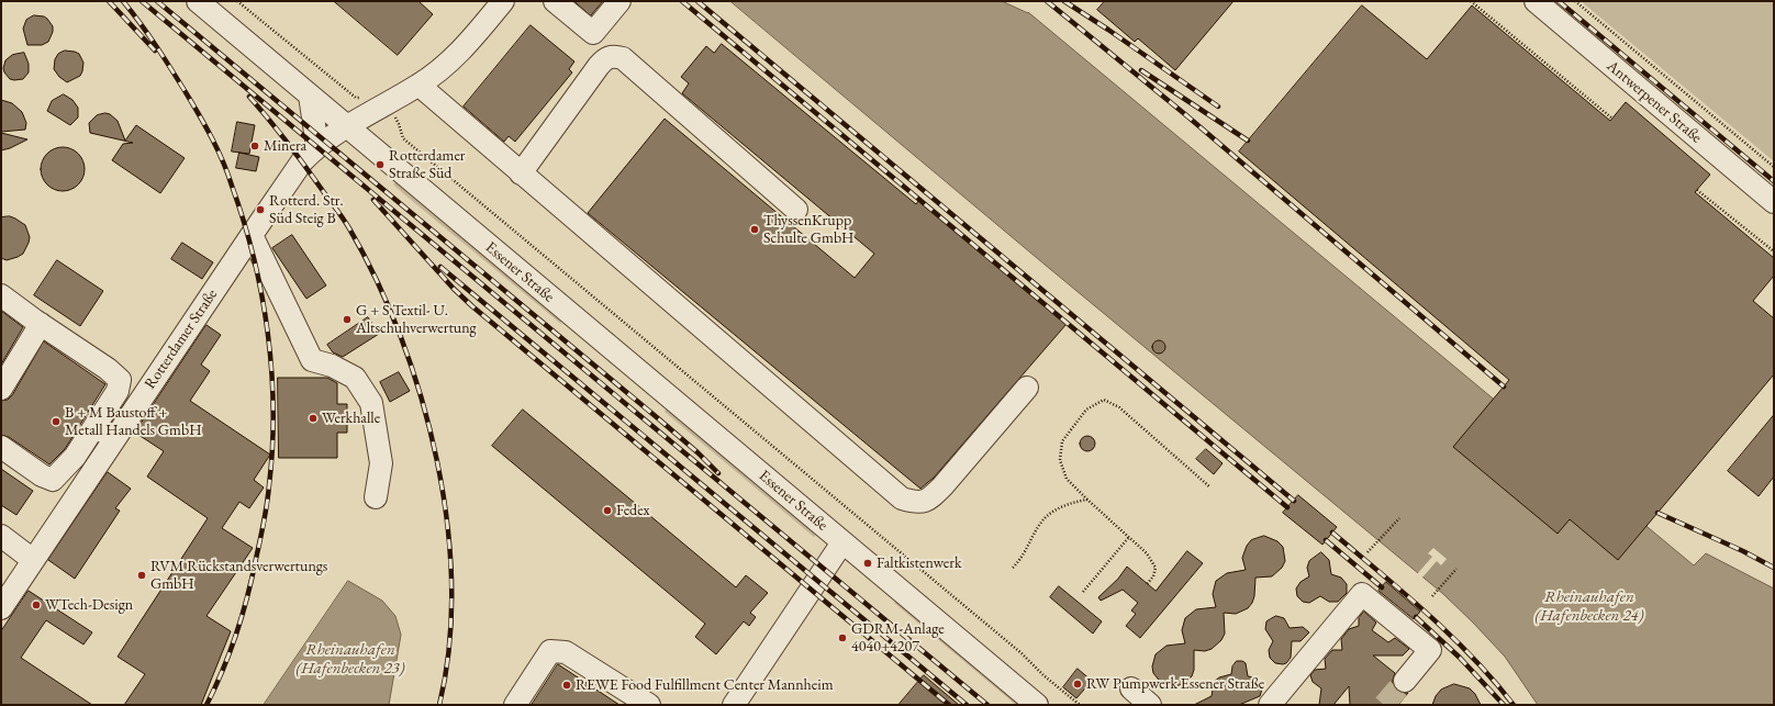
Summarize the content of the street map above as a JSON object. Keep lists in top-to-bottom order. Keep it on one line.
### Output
{"streets":{"street":["Antwerpener Straße","Essener Straße","Rotterdamer Straße"]},"crossings":[["Essener Straße","Rotterdamer Straße"]],"water":["Rheinauhafen (Hafenbecken 24)","Rheinauhafen (Hafenbecken 23)"],"places":["Minera","Rotterdamer Straße Süd","Rotterd. Str. Süd Steig B","ThyssenKrupp Schulte GmbH","G + S Textil- U. Altschuhverwertung","Werkhalle","B + M Baustoff + Metall Handels GmbH","Fedex","Faltkistenwerk","RVM Rückstandsverwertungs GmbH","WTech-Design","GDRM-Anlage 4040+4207","RW Pumpwerk Essener Straße","REWE Food Fulfillment Center Mannheim"]}
